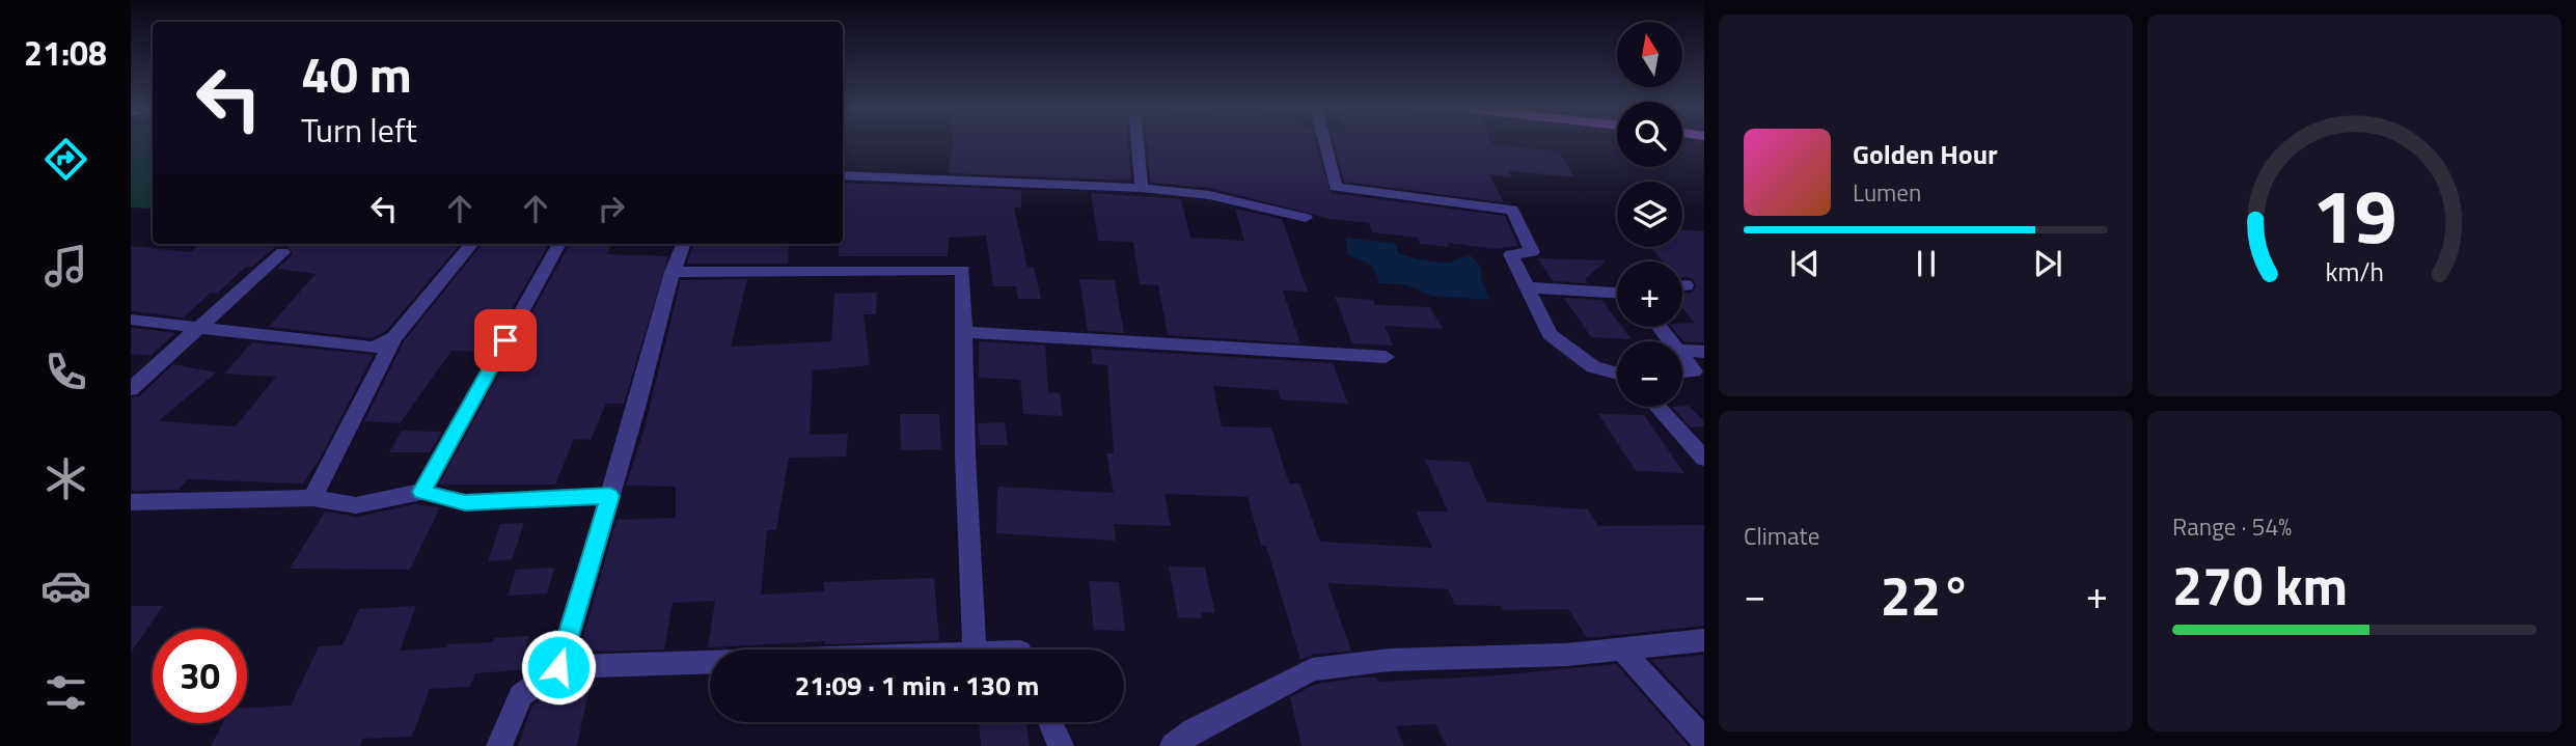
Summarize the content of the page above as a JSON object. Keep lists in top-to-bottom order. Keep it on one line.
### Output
{"north":"top","page":{"tabs":"21:08","map_buttons":["+","−"],"turn":["40 m","Turn left"],"song":["Golden Hour","Lumen"],"tile":["Climate",["Range · 54%","270 km"]],"heat":["−","22°","+"],"limit":"30","trip":"21:09 · 1 min · 130 m","gauge":["19","km/h"]}}
